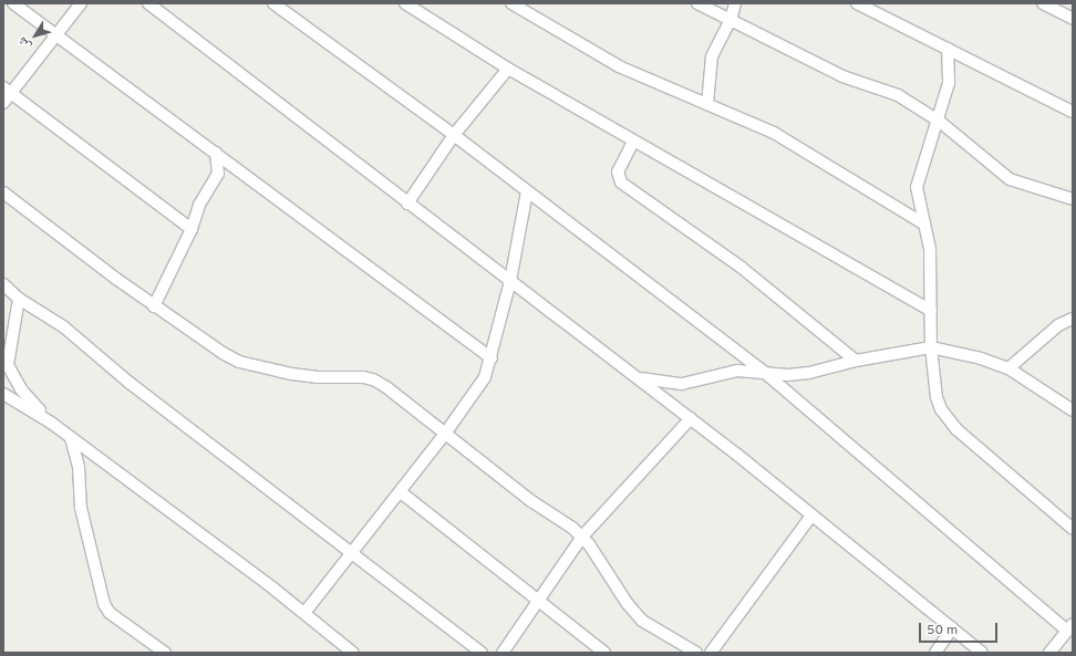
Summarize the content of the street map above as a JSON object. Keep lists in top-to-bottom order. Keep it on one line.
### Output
{"scale_bar":"50 m","north":"bottom left"}
